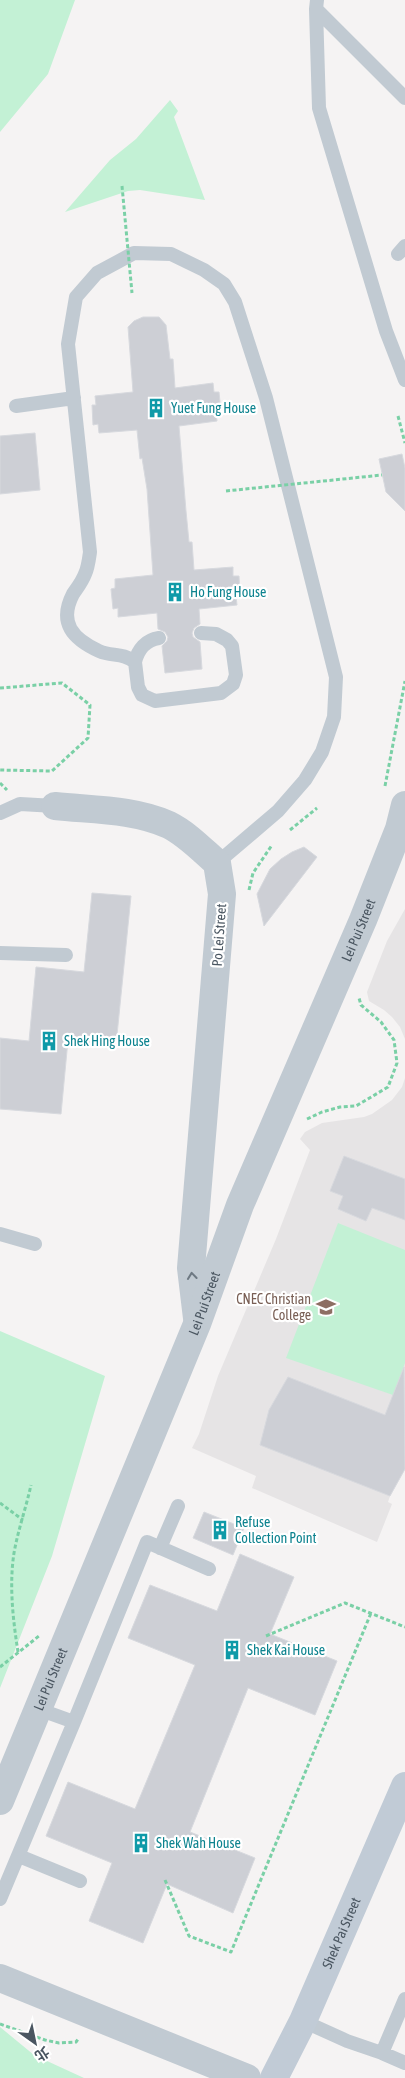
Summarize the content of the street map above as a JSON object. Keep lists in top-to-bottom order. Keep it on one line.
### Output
{"streets":{"street":["Lei Pui Street","Po Lei Street","Shek Pai Street"]},"crossings":[["Lei Pui Street","Po Lei Street"]],"places":{"building":["Yuet Fung House","Ho Fung House","Shek Hing House","Refuse Collection Point","Shek Kai House","Shek Wah House"],"school or university":["CNEC Christian College"]},"north":"bottom right"}
